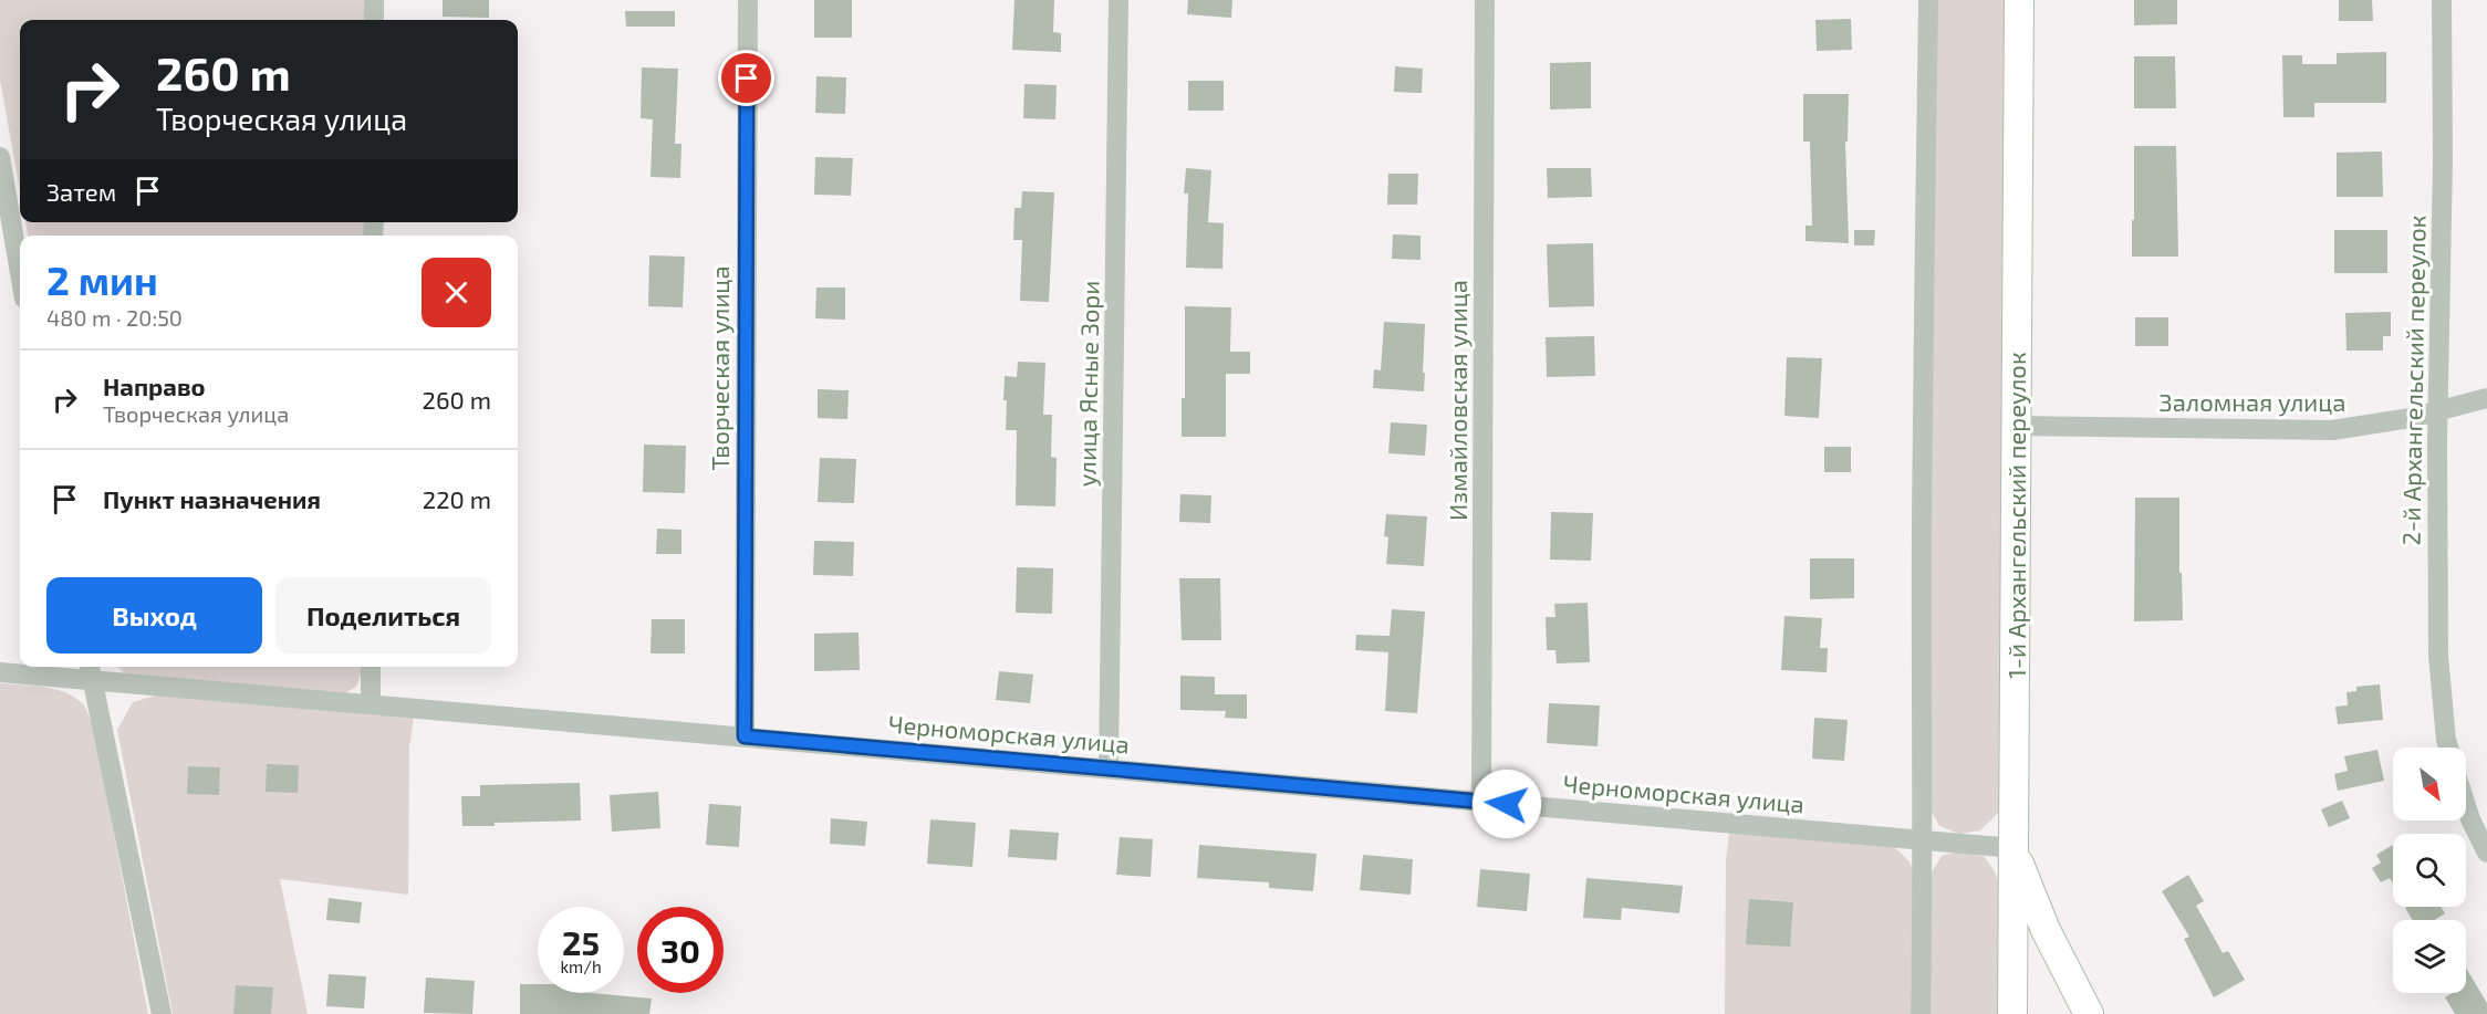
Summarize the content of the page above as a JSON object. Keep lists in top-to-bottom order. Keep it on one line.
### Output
{"streets":{"street":["Творческая улица","2-й Архангельский переулок","улица Ясные Зори","Измайловская улица","Заломная улица","1-й Архангельский переулок","Черноморская улица"]},"crossings":[["Творческая улица","Черноморская улица"],["2-й Архангельский переулок","Заломная улица"],["улица Ясные Зори","Черноморская улица"],["Измайловская улица","Черноморская улица"],["Заломная улица","1-й Архангельский переулок"],["1-й Архангельский переулок","Черноморская улица"]],"north":"bottom right","page":{"turn":["260 m","Творческая улица"],"then":"Затем","heading":["2 мин","480 m · 20:50"],"list":[{"name":"Направо","note":"Творческая улица","value":"260 m"},{"name":"Пункт назначения","value":"220 m"}],"buttons":["Выход","Поделиться"],"speed":"25 km/h","limit":"30"}}
